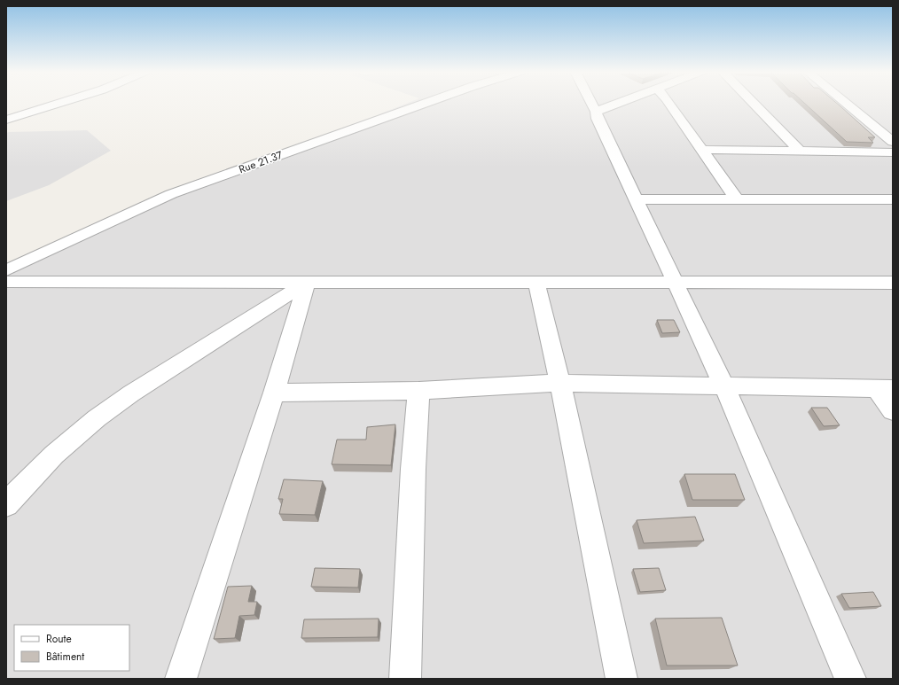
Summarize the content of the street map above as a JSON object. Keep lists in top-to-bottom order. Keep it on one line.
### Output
{"streets":{"street":["Rue 21.37"]},"legend":["Route","Bâtiment"]}
